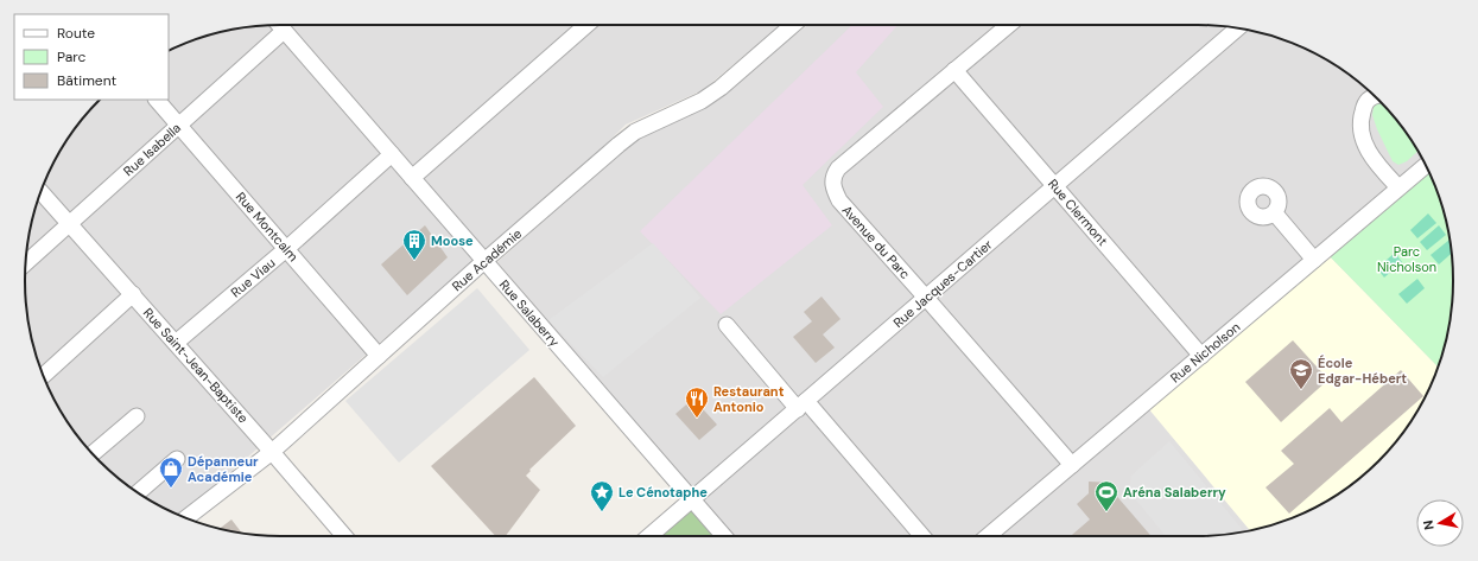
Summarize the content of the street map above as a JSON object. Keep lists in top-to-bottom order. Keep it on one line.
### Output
{"streets":{"street":["Rue Isabella","Rue Clermont","Rue Montcalm","Avenue du Parc","Rue Académie","Rue Viau","Rue Jacques-Cartier","Rue Salaberry","Rue Nicholson","Rue Saint-Jean-Baptiste"]},"crossings":[["Rue Isabella","Rue Montcalm"],["Rue Isabella","Rue Salaberry"],["Rue Isabella","Rue Saint-Jean-Baptiste"],["Rue Clermont","Avenue du Parc"],["Rue Clermont","Rue Jacques-Cartier"],["Rue Clermont","Rue Nicholson"],["Rue Montcalm","Rue Académie"],["Rue Montcalm","Rue Viau"],["Avenue du Parc","Rue Jacques-Cartier"],["Avenue du Parc","Rue Nicholson"],["Rue Académie","Rue Salaberry"],["Rue Académie","Rue Saint-Jean-Baptiste"],["Rue Viau","Rue Salaberry"],["Rue Viau","Rue Saint-Jean-Baptiste"],["Rue Jacques-Cartier","Rue Salaberry"]],"parks":["Parc Nicholson"],"places":{"building":["Moose"],"school or university":["École Edgar-Hébert"],"restaurant":["Restaurant Antonio"],"shop":["Dépanneur Académie"],"place":["Le Cénotaphe"],"sports":["Aréna Salaberry"]},"legend":["Route","Parc","Bâtiment"],"north":"left"}
